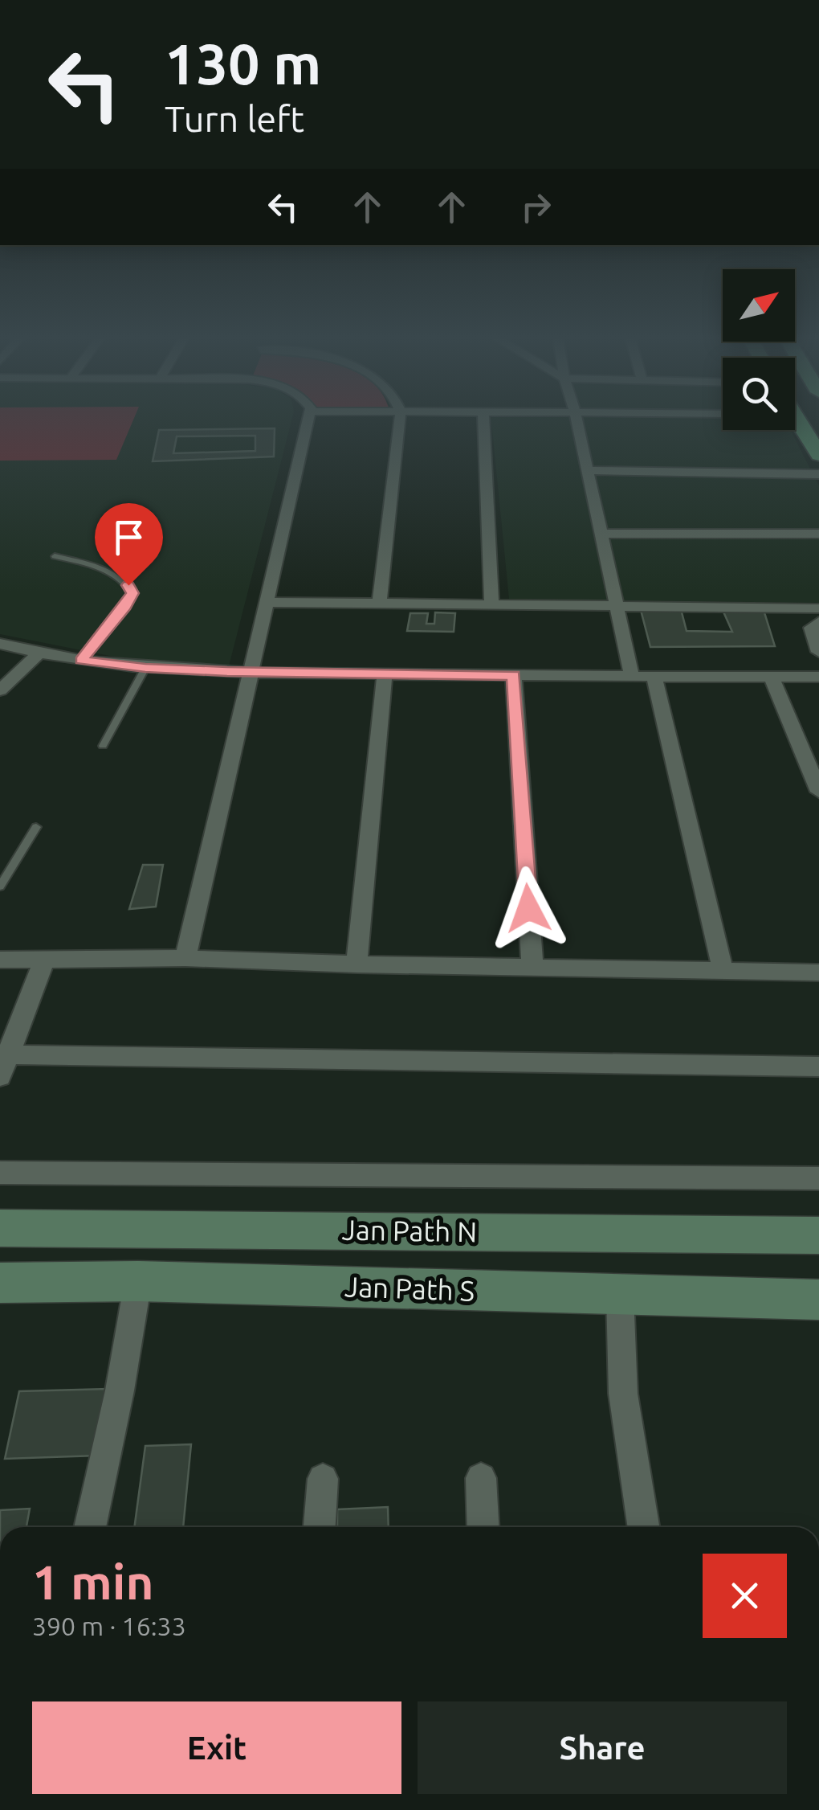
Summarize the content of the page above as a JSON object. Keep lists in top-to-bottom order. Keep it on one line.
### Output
{"streets":{"main road":["Jan Path N","Jan Path S"]},"north":"top right","page":{"turn":["130 m","Turn left"],"heading":["1 min","390 m · 16:33"],"buttons":["Exit","Share"]}}
